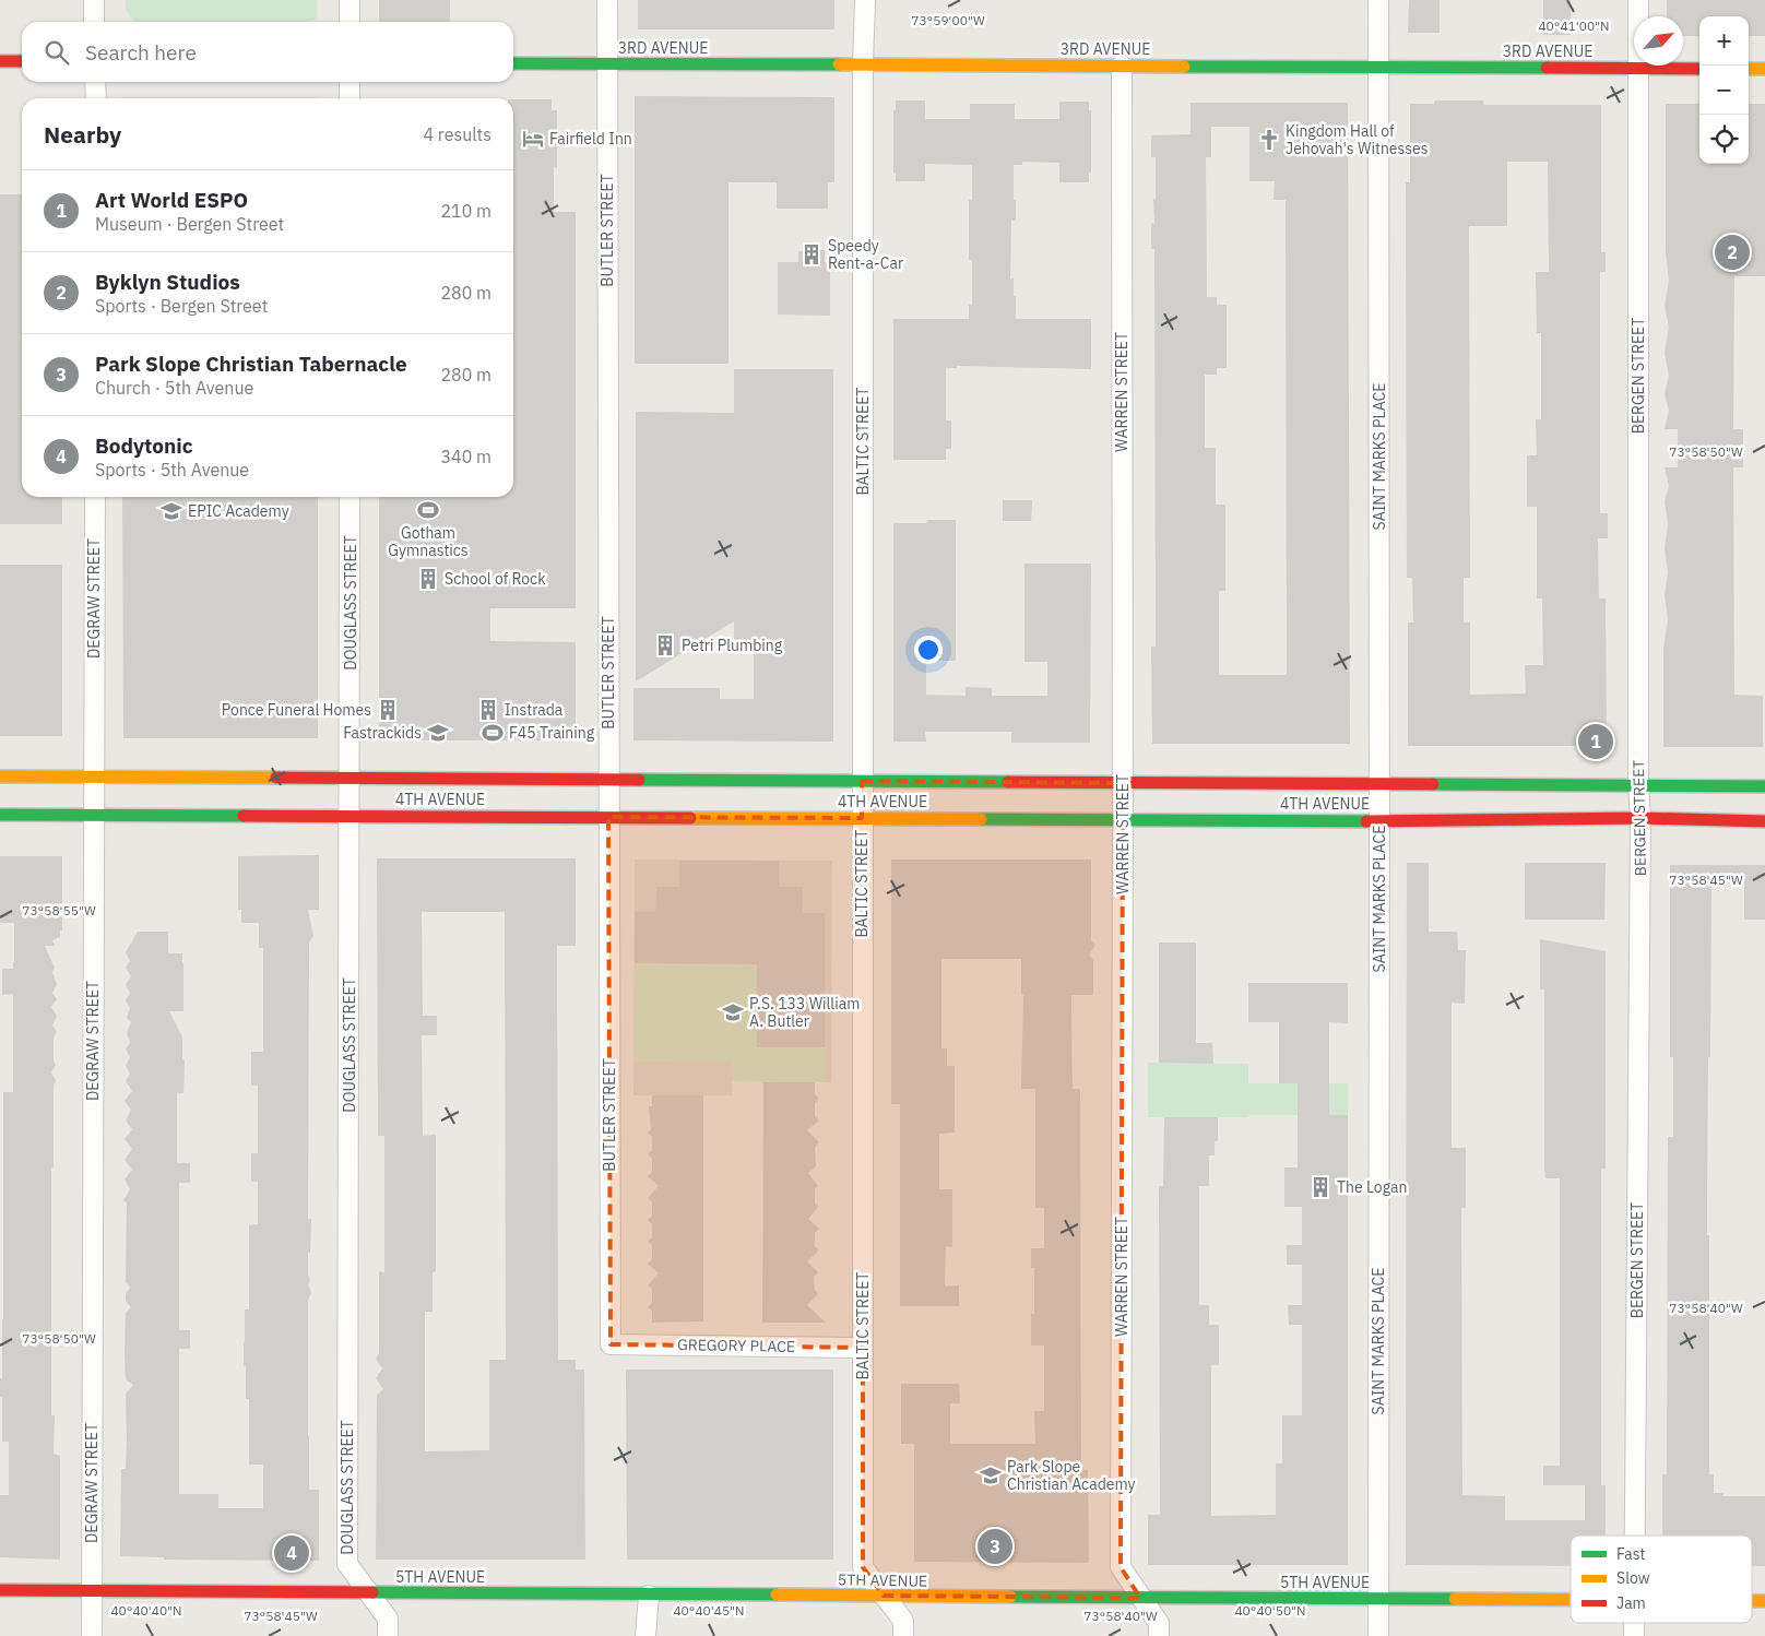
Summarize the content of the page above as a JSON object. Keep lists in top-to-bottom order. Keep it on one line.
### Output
{"streets":{"main road":["3RD AVENUE","4TH AVENUE","5TH AVENUE"],"street":["BUTLER STREET","BERGEN STREET","WARREN STREET","BALTIC STREET","SAINT MARKS PLACE","DEGRAW STREET","DOUGLASS STREET","GREGORY PLACE"]},"crossings":[["3RD AVENUE","BUTLER STREET"],["3RD AVENUE","BERGEN STREET"],["3RD AVENUE","WARREN STREET"],["3RD AVENUE","BALTIC STREET"],["3RD AVENUE","SAINT MARKS PLACE"],["BUTLER STREET","4TH AVENUE"],["BUTLER STREET","GREGORY PLACE"],["BERGEN STREET","4TH AVENUE"],["WARREN STREET","4TH AVENUE"],["WARREN STREET","5TH AVENUE"],["BALTIC STREET","4TH AVENUE"],["BALTIC STREET","GREGORY PLACE"],["BALTIC STREET","5TH AVENUE"],["SAINT MARKS PLACE","4TH AVENUE"],["SAINT MARKS PLACE","5TH AVENUE"],["DEGRAW STREET","4TH AVENUE"],["DEGRAW STREET","5TH AVENUE"],["DOUGLASS STREET","4TH AVENUE"],["DOUGLASS STREET","5TH AVENUE"]],"places":{"hotel":["Fairfield Inn"],"church":["Kingdom Hall of Jehovah's Witnesses"],"building":["Speedy Rent-a-Car","School of Rock","Petri Plumbing","Ponce Funeral Homes","Instrada","The Logan"],"sports":["Gotham Gymnastics","F45 Training"],"school or university":["EPIC Academy","Fastrackids","P.S. 133 William A. Butler","Park Slope Christian Academy"]},"legend":["Fast","Slow","Jam"],"north":"top right","page":{"map_buttons":["+","−"],"search":"Search here","heading":["Nearby","4 results"],"list":[{"mark":"1","name":"Art World ESPO","note":"Museum · Bergen Street","value":"210 m"},{"mark":"2","name":"Byklyn Studios","note":"Sports · Bergen Street","value":"280 m"},{"mark":"3","name":"Park Slope Christian Tabernacle","note":"Church · 5th Avenue","value":"280 m"},{"mark":"4","name":"Bodytonic","note":"Sports · 5th Avenue","value":"340 m"}],"pins":["2","1","3","4"]},"coordinates":["73°59'00\"W","40°41'00\"N","73°58'50\"W","73°58'45\"W","73°58'55\"W","73°58'40\"W","40°40'40\"N","40°40'45\"N","40°40'50\"N"]}
